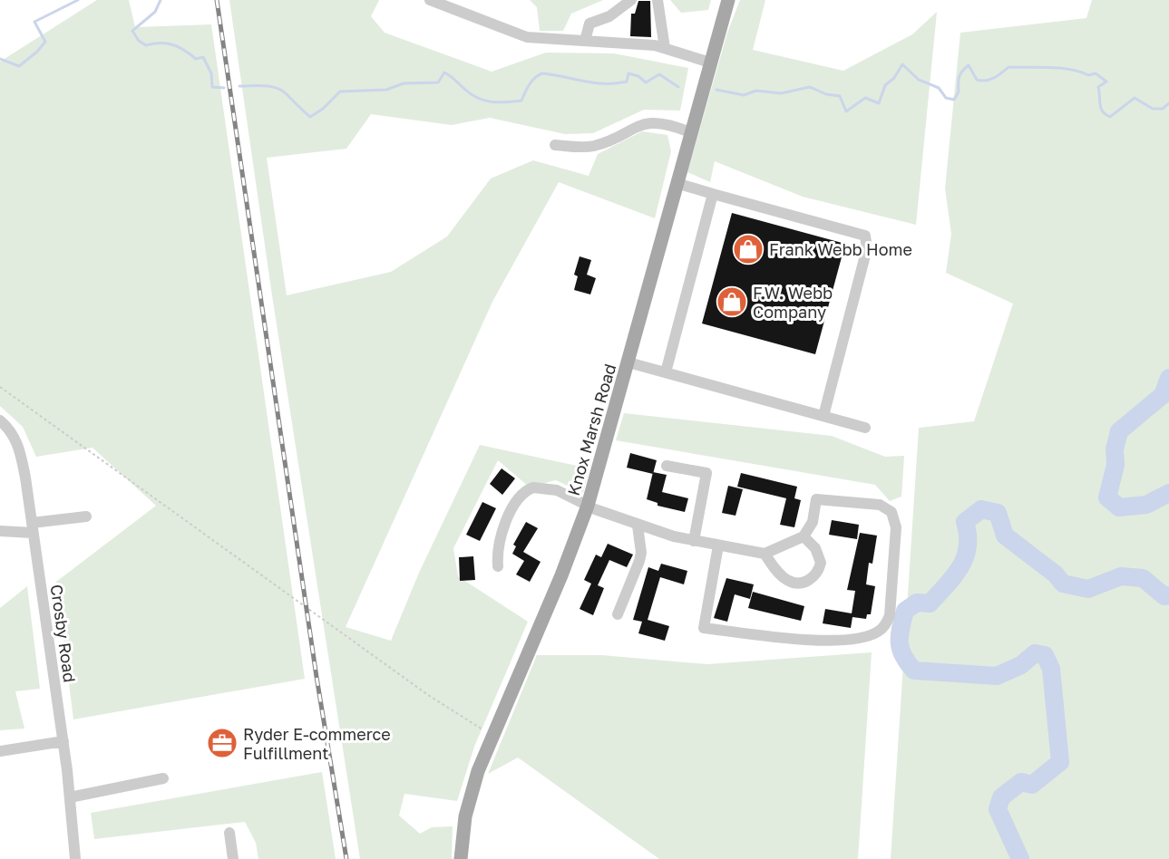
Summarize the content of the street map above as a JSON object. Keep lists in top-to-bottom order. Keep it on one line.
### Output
{"streets":{"main road":["Knox Marsh Road"],"street":["Crosby Road"]},"places":{"shop":["Frank Webb Home","F.W. Webb Company"],"office":["Ryder E-commerce Fulfillment"]}}
